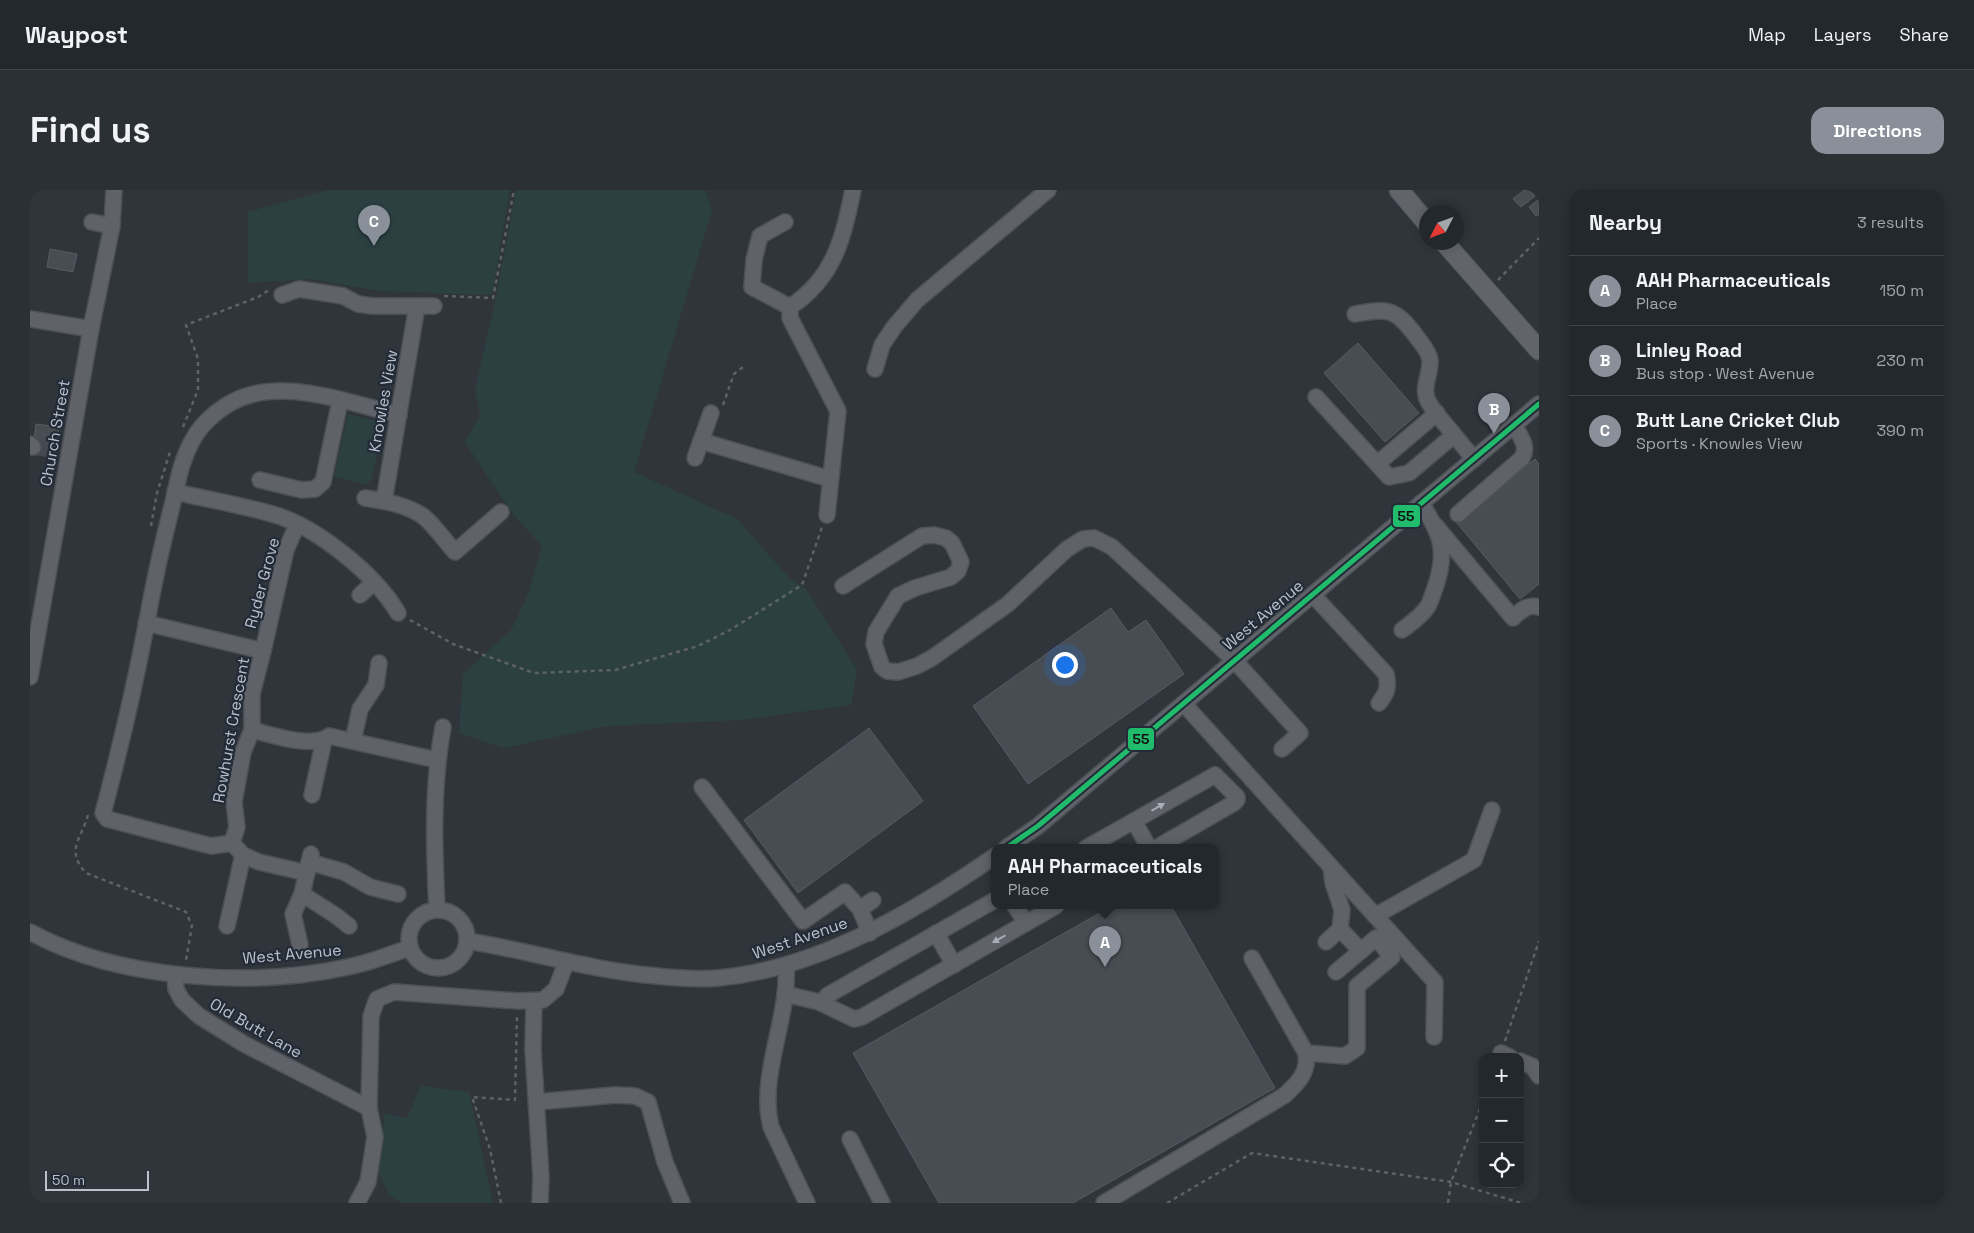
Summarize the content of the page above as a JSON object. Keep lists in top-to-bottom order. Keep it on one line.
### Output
{"streets":{"street":["Knowles View","Church Street","Ryder Grove","West Avenue","Rowhurst Crescent","Old Butt Lane"]},"crossings":[["Ryder Grove","Rowhurst Crescent"],["West Avenue","Old Butt Lane"]],"lines":["transit line 55"],"scale_bar":"50 m","north":"bottom left","page":{"header":"Waypost","nav":["Map","Layers","Share"],"buttons":"Directions","title":"Find us","heading":["Nearby","3 results"],"pins":["C","B","A"],"list":[{"mark":"A","name":"AAH Pharmaceuticals","note":"Place","value":"150 m"},{"mark":"B","name":"Linley Road","note":"Bus stop · West Avenue","value":"230 m"},{"mark":"C","name":"Butt Lane Cricket Club","note":"Sports · Knowles View","value":"390 m"}],"popup":["AAH Pharmaceuticals","Place"],"map_buttons":["+","−"],"scale":"50 m"}}
